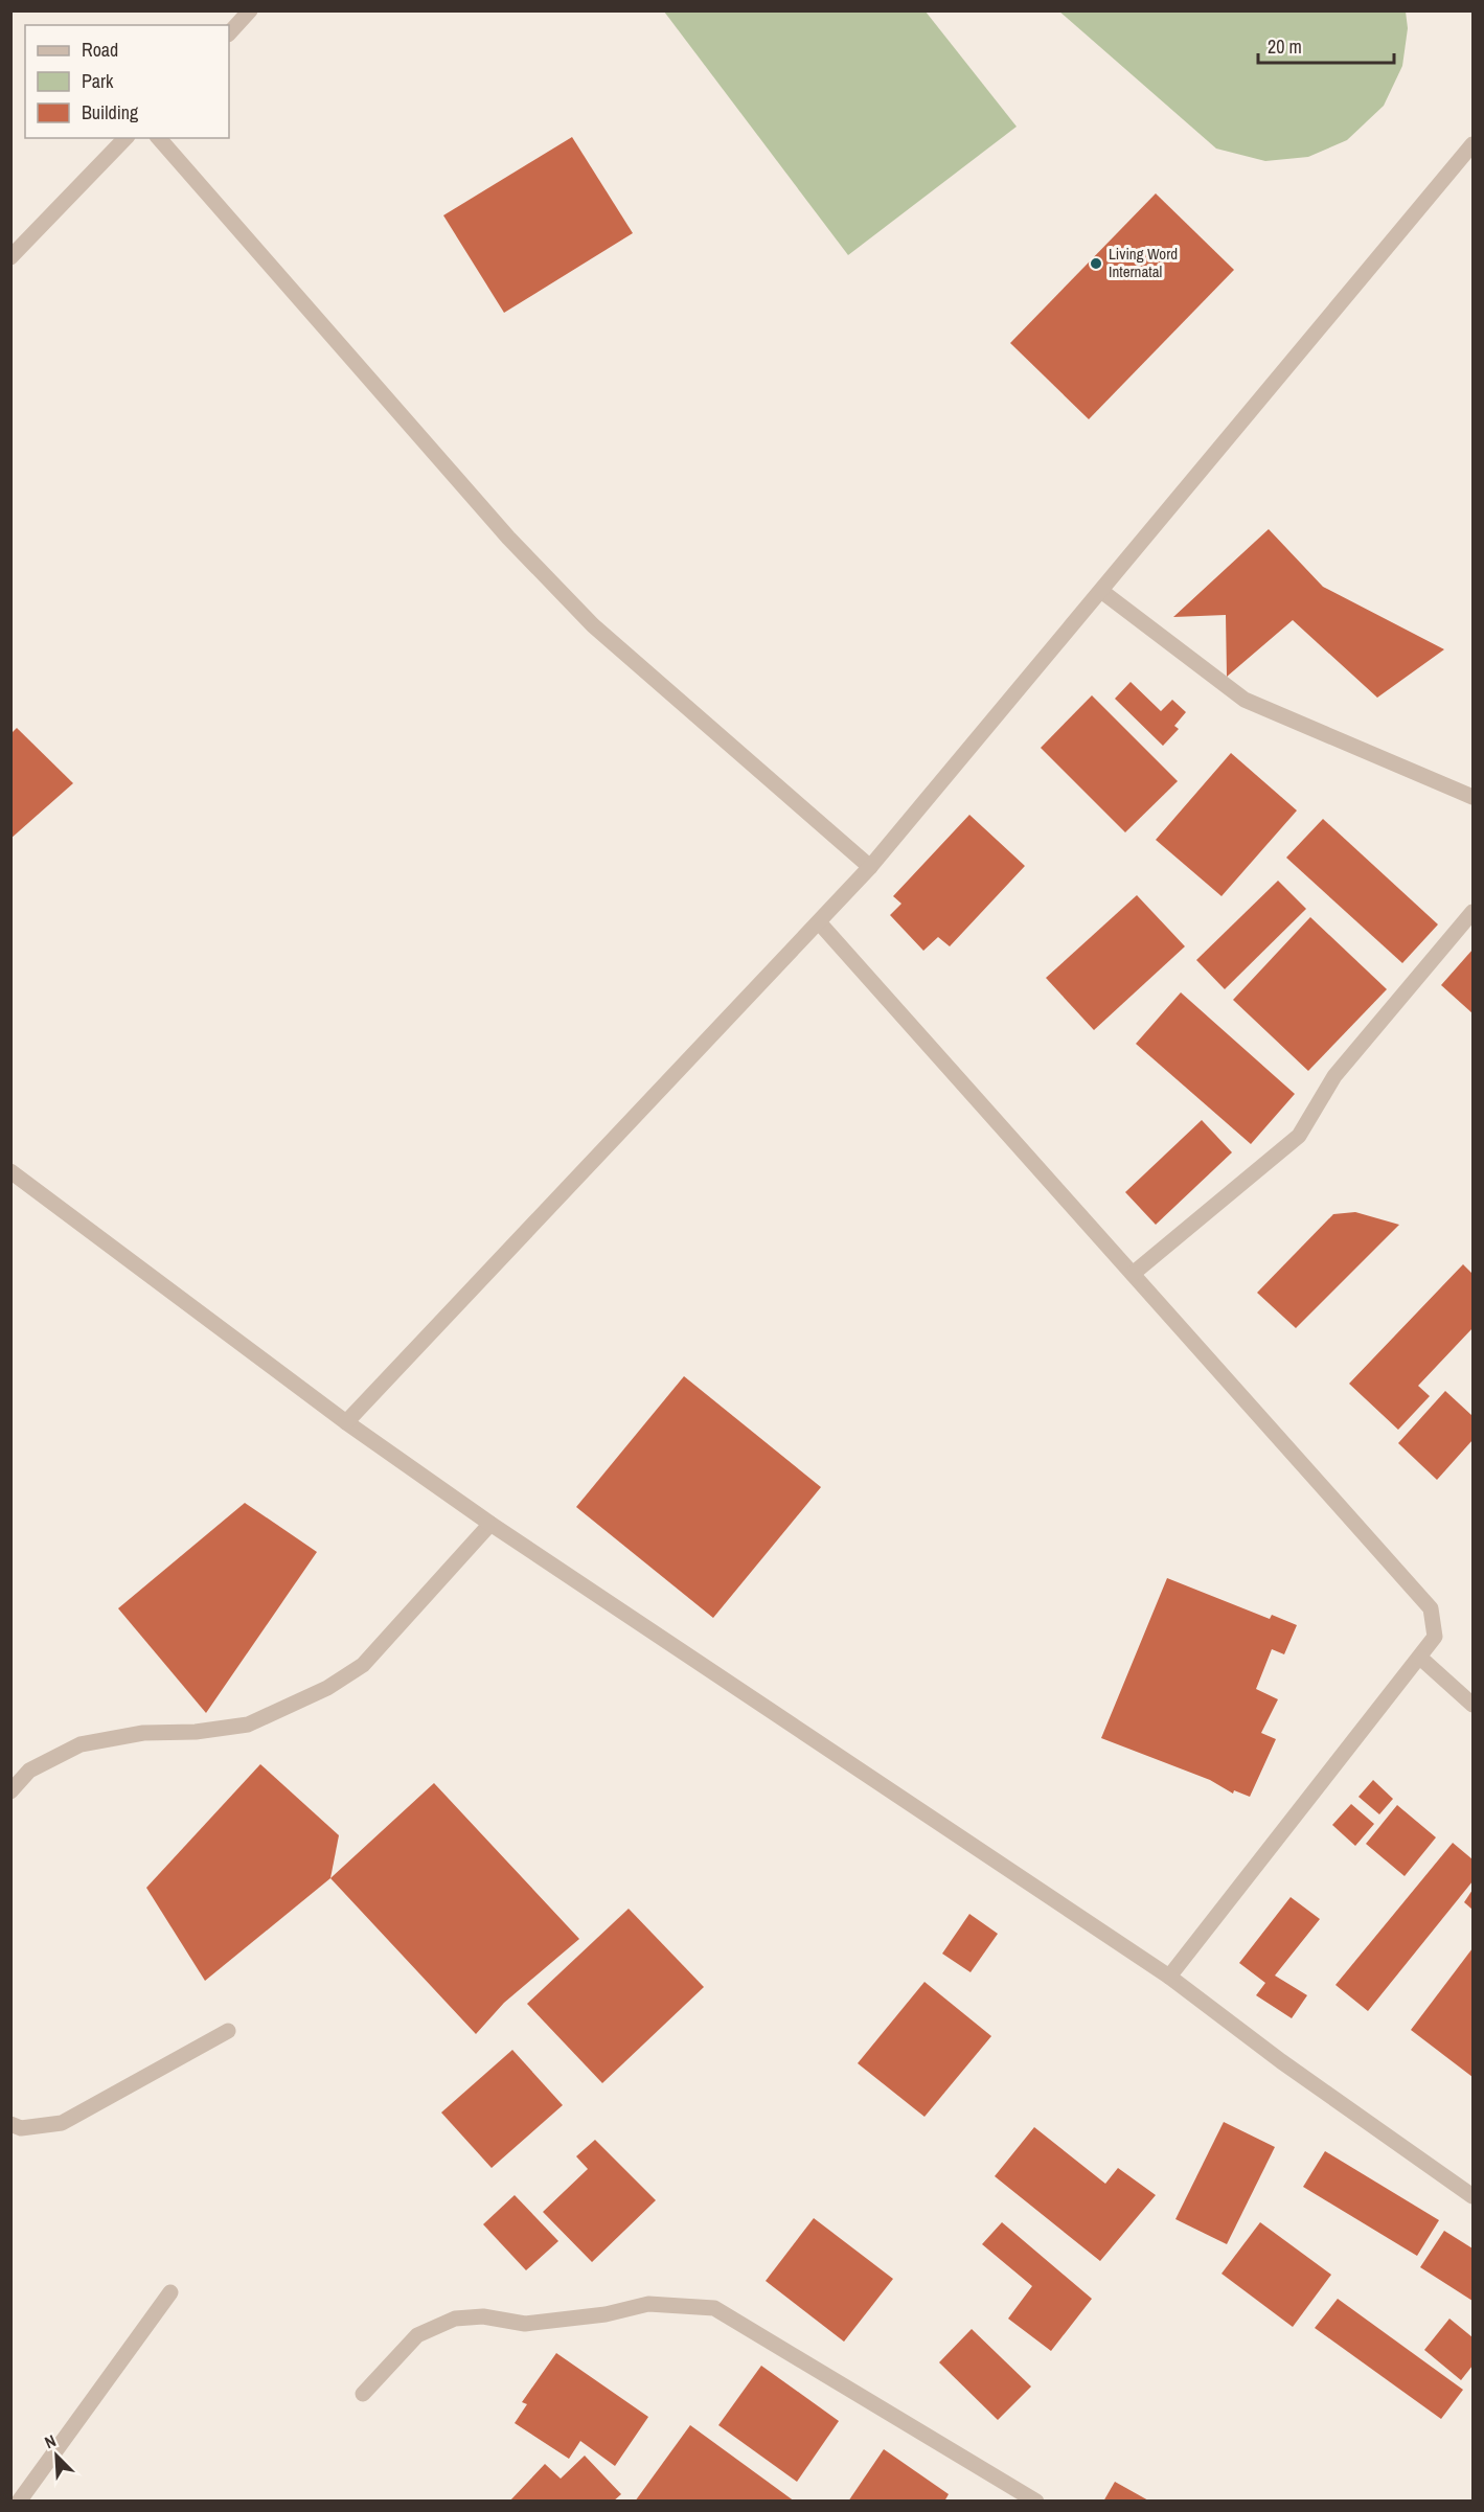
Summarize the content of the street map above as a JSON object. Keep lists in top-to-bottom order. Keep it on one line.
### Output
{"places":["Living Word Internatal"],"legend":["Road","Park","Building"],"scale_bar":"20 m","north":"top left"}
